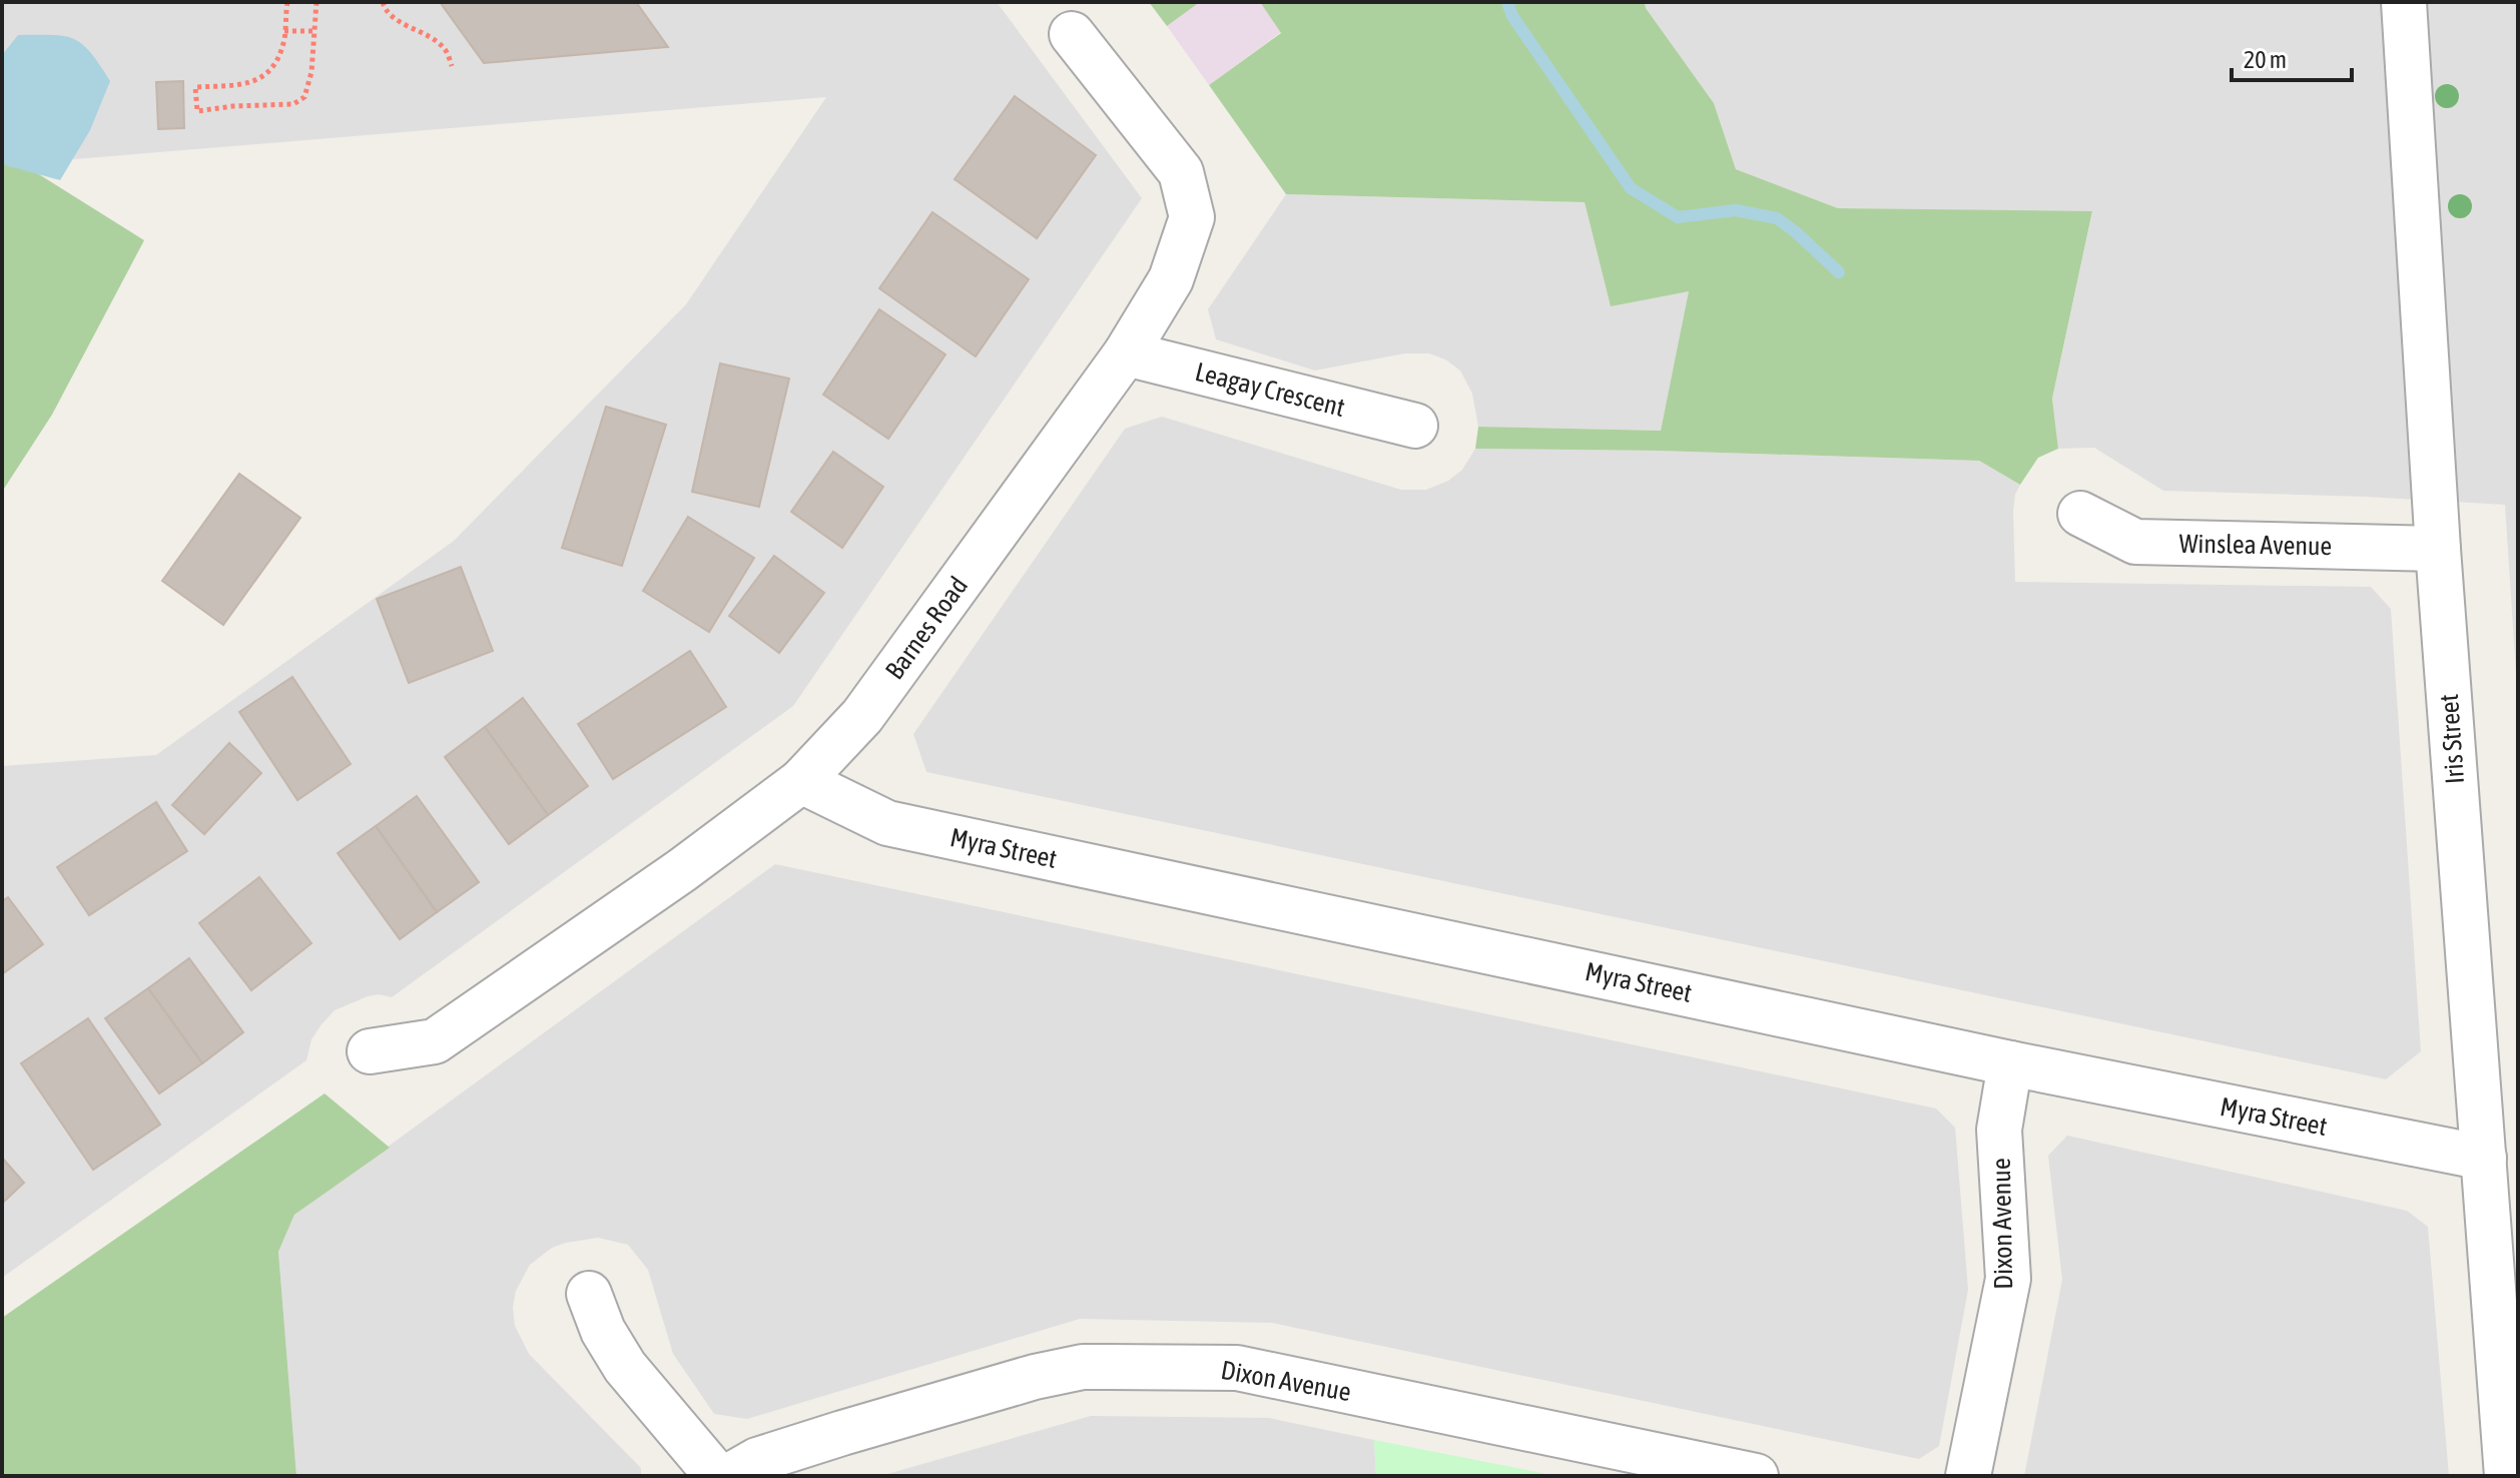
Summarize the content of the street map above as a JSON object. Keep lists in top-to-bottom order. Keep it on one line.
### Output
{"streets":{"street":["Leagay Crescent","Winslea Avenue","Barnes Road","Iris Street","Myra Street","Dixon Avenue"]},"crossings":[["Leagay Crescent","Barnes Road"],["Winslea Avenue","Iris Street"],["Barnes Road","Myra Street"],["Iris Street","Myra Street"],["Myra Street","Dixon Avenue"]],"scale_bar":"20 m"}
